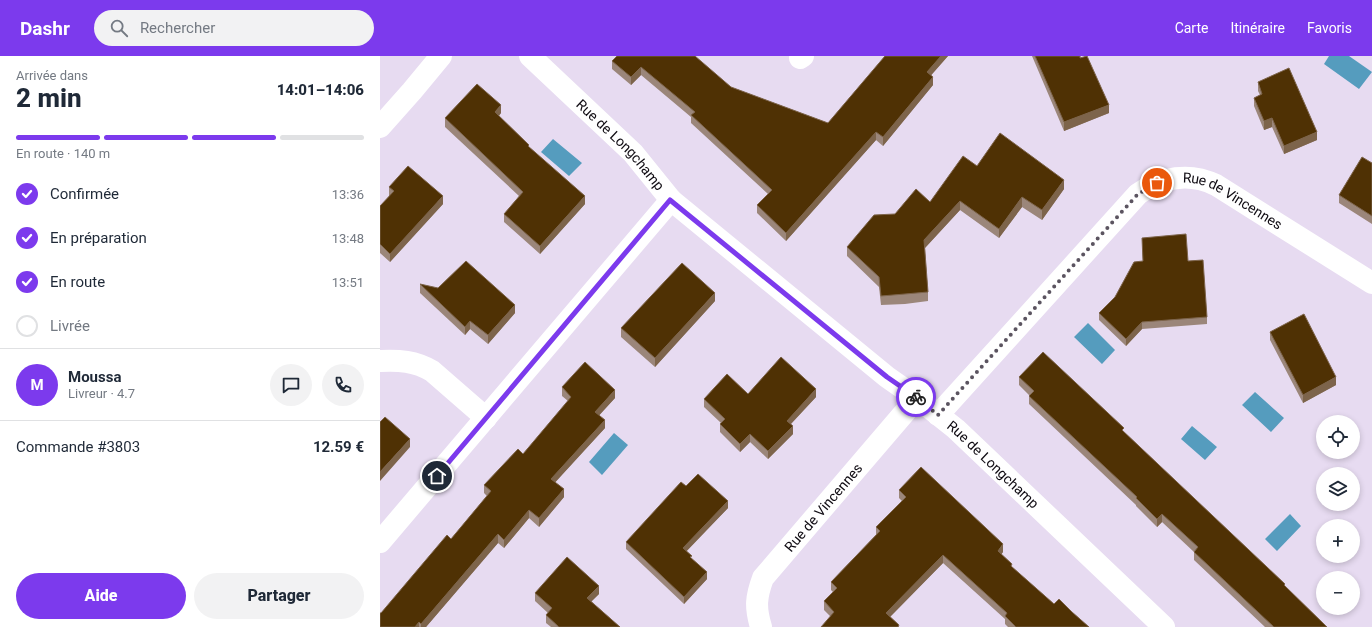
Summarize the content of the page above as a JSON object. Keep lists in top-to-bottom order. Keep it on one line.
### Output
{"streets":{"street":["Rue de Longchamp","Rue de Vincennes"]},"crossings":[["Rue de Longchamp","Rue de Vincennes"]],"page":{"header":"Dashr","search":"Rechercher","nav":["Carte","Itinéraire","Favoris"],"heading":["2 min","Arrivée dans","14:01–14:06"],"panel":["Moussa","Livreur · 4.7","Commande #3803","12.59 €"],"bar":"En route · 140 m","list":[["Confirmée","13:36"],["En préparation","13:48"],["En route","13:51"],"Livrée"],"round":"M","map_buttons":["+","−"],"buttons":["Aide","Partager"]}}
